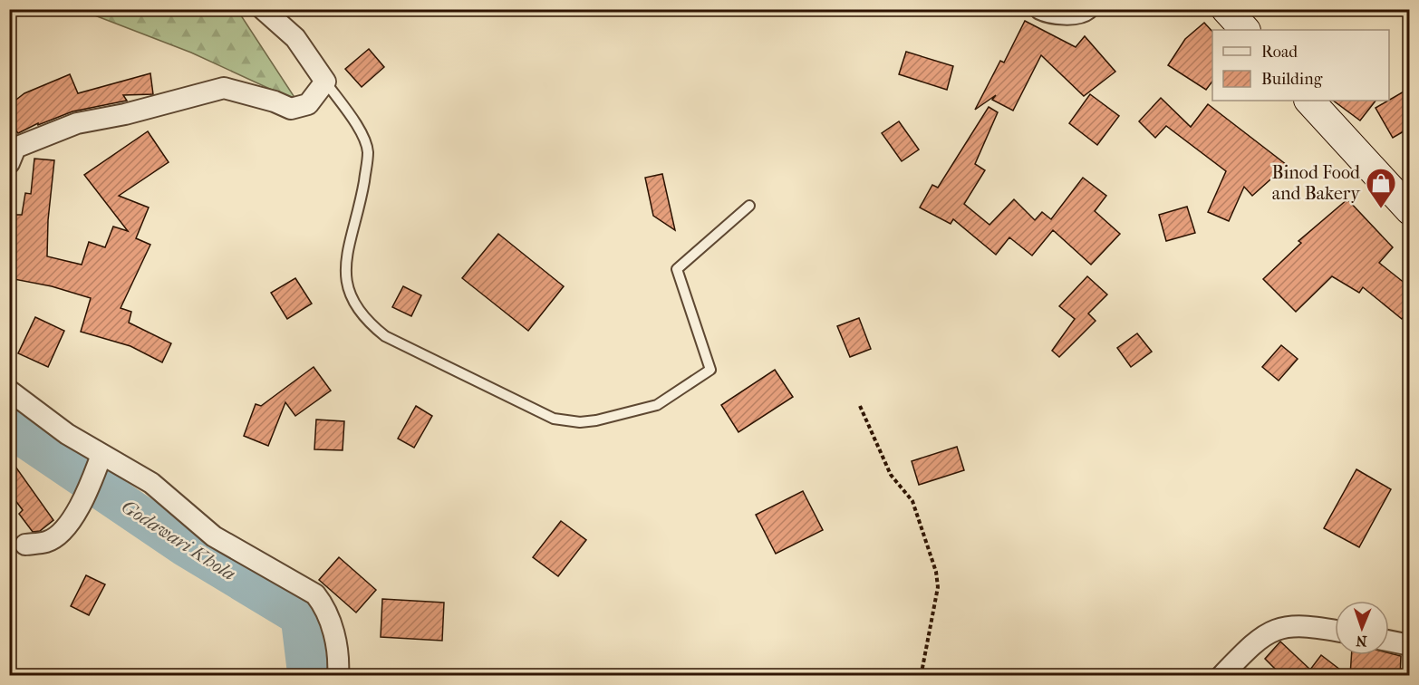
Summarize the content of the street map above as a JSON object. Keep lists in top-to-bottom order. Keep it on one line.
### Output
{"water":["Godawari Khola"],"places":{"shop":["Binod Food and Bakery"]},"legend":["Road","Building"],"north":"bottom"}
